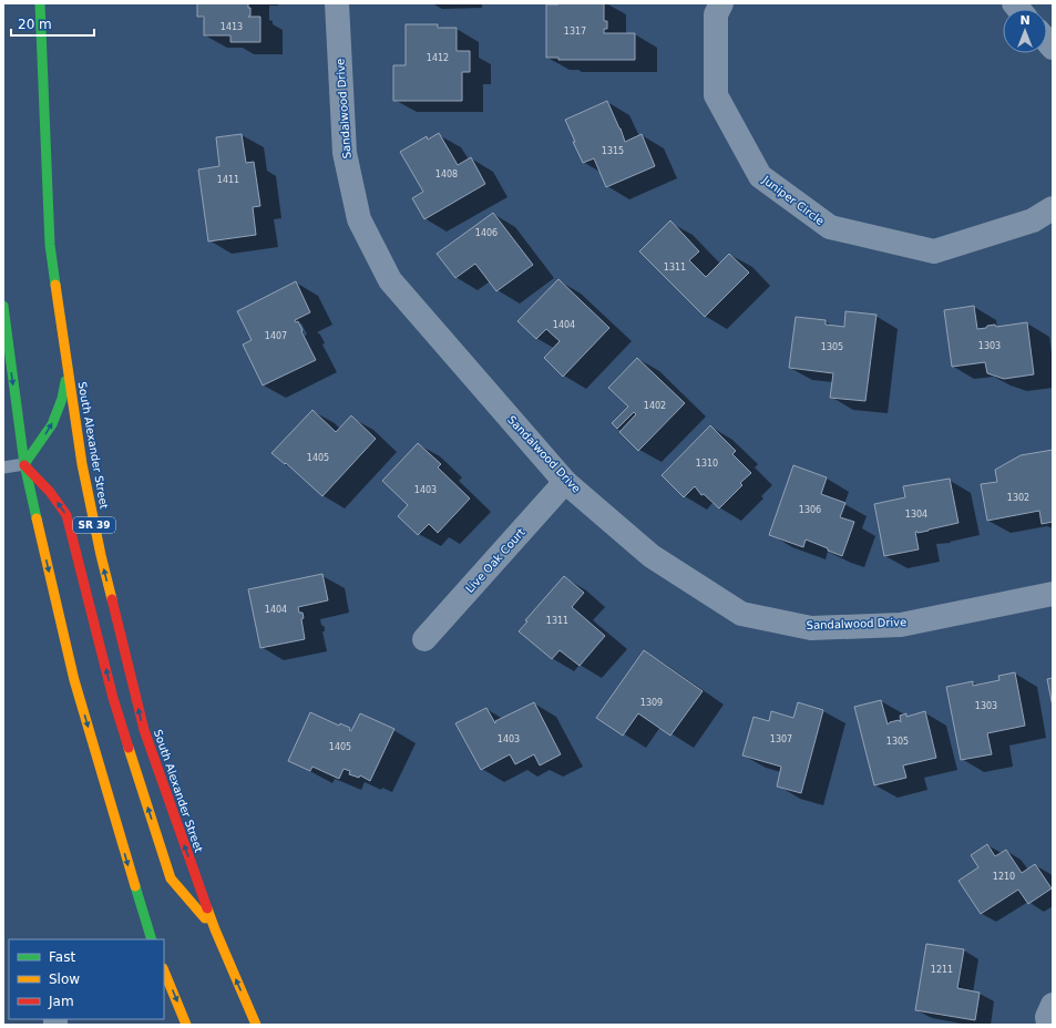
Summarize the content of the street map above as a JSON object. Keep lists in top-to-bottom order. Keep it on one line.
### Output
{"streets":{"main road":["South Alexander Street","SR 39"],"street":["Sandalwood Drive","Juniper Circle","Live Oak Court"]},"crossings":[["Sandalwood Drive","Live Oak Court"]],"house_numbers":["1413","1317","1412","1315","1408","1411","1406","1311","1404","1407","1303","1305","1402","1405","1310","1403","1302","1306","1304","1404","1311","1309","1303","1403","1307","1305","1405","1210","1211"],"legend":["Fast","Slow","Jam"],"scale_bar":"20 m","north":"top"}
